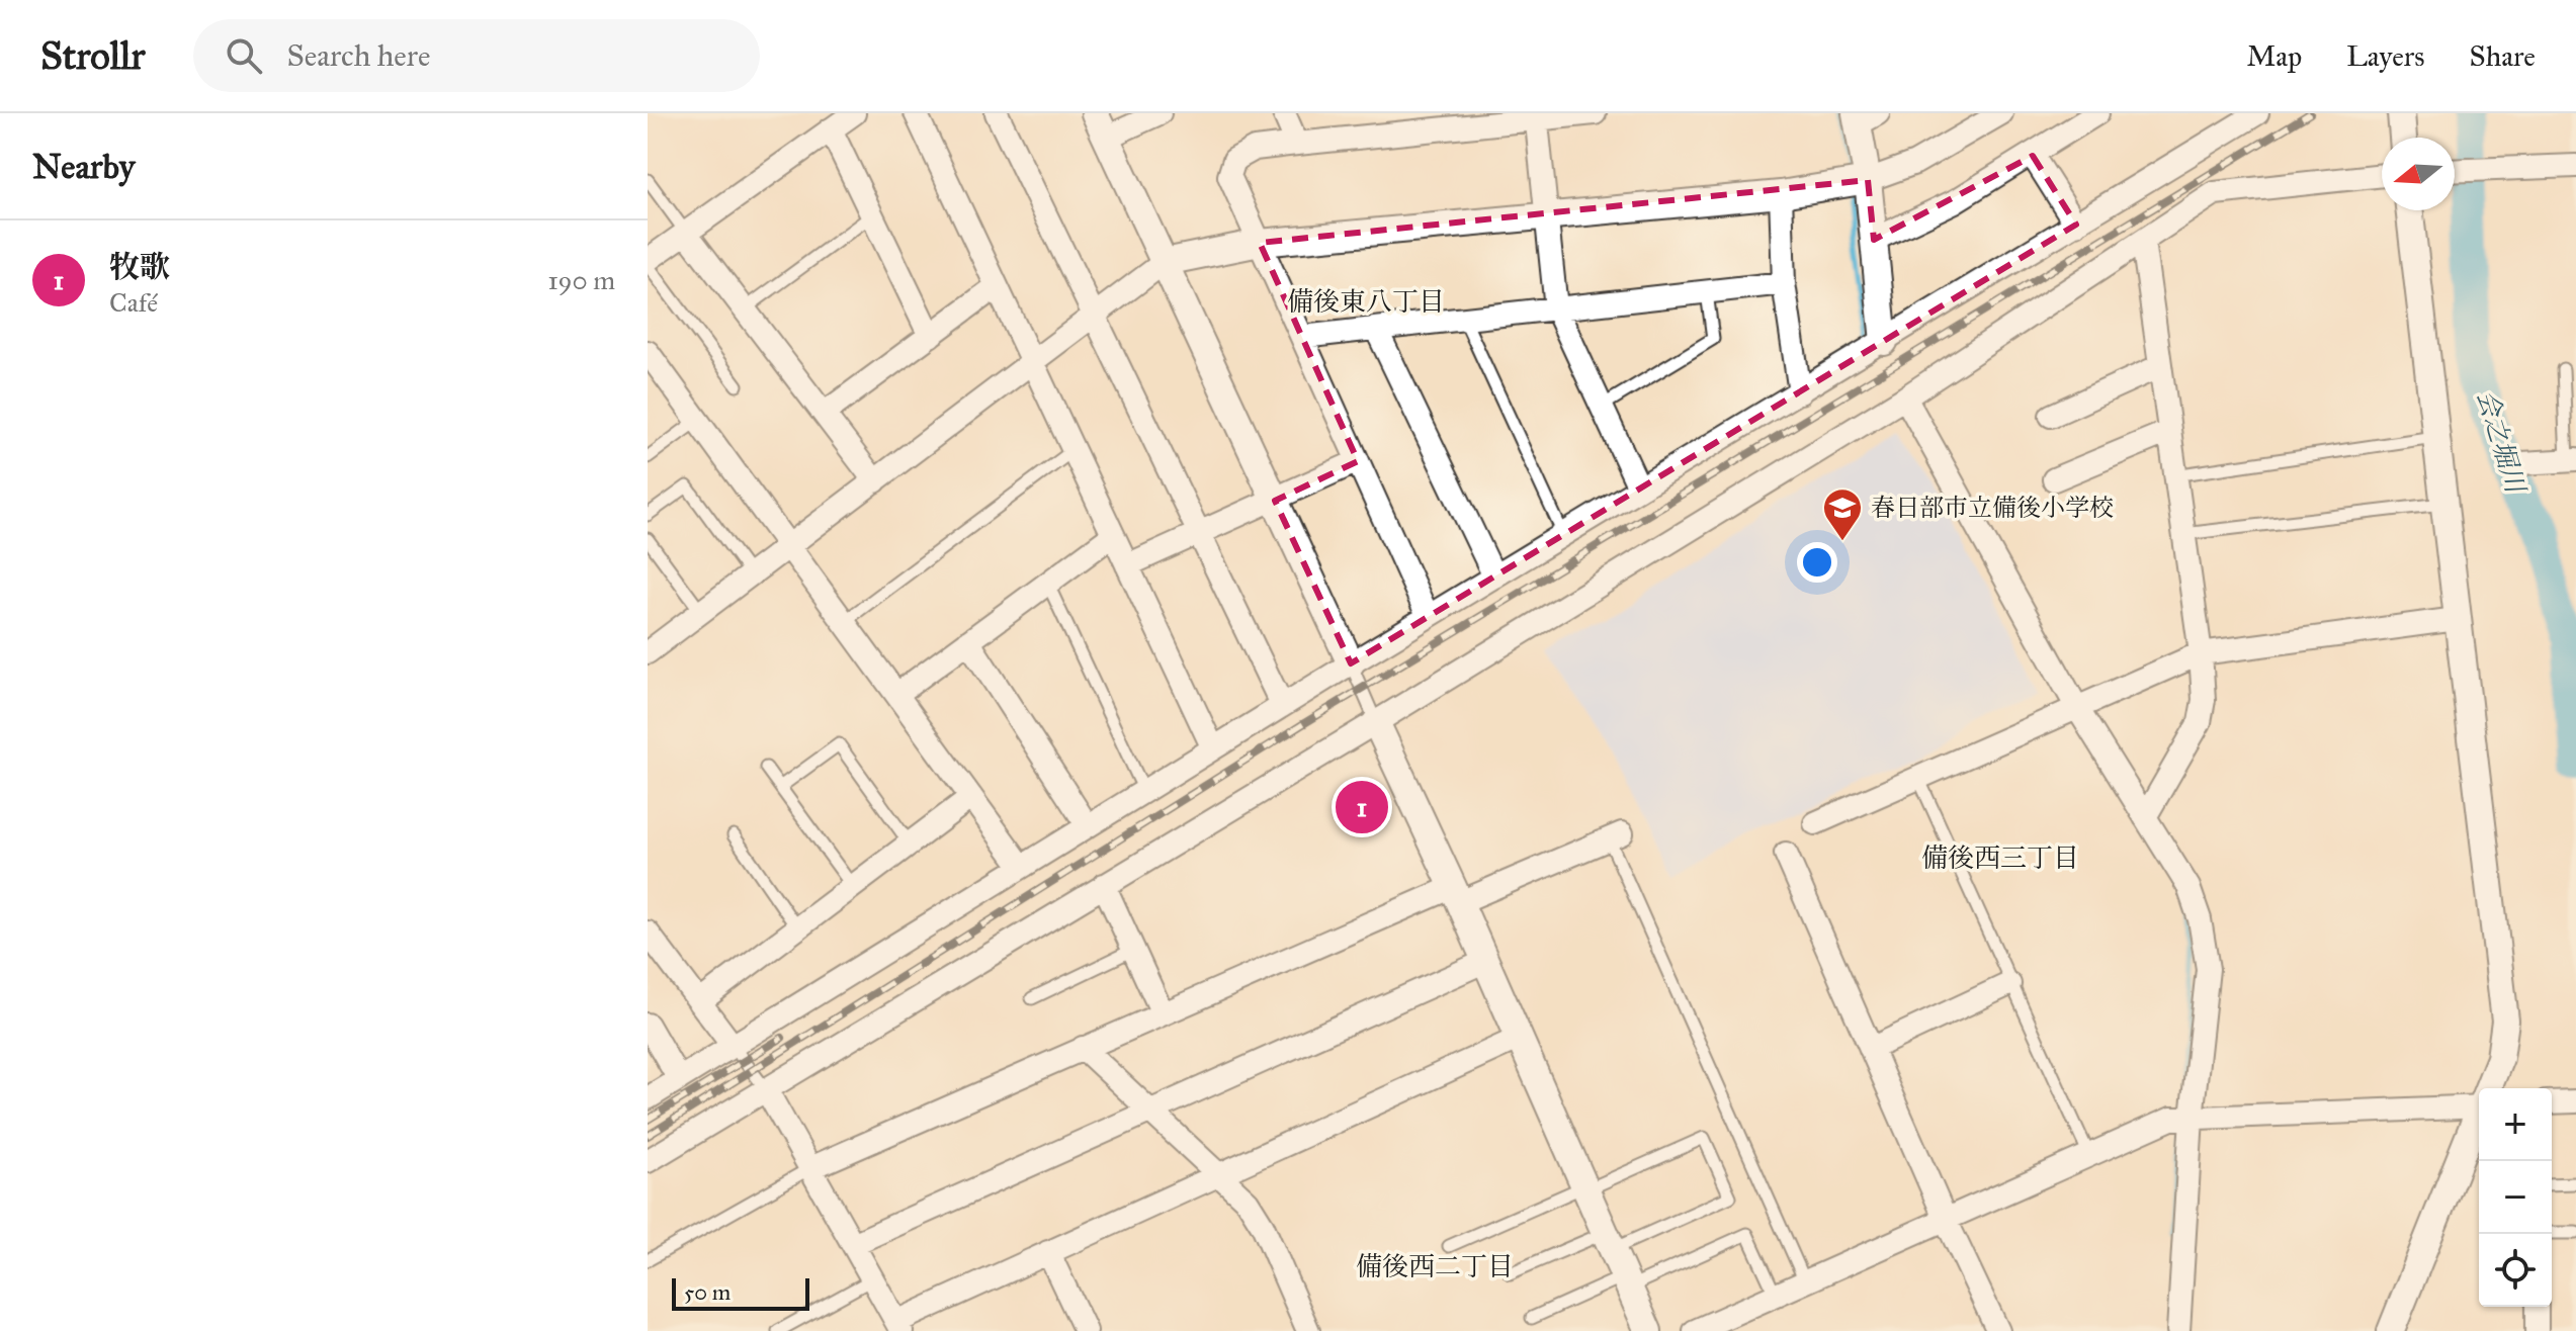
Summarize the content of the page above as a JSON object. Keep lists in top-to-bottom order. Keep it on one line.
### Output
{"districts":["備後東八丁目","備後西三丁目","備後西二丁目"],"water":["会之堀川"],"places":{"school or university":["春日部市立備後小学校"]},"scale_bar":"50 m","north":"left","page":{"header":"Strollr","search":"Search here","nav":["Map","Layers","Share"],"heading":"Nearby","list":[{"mark":"1","name":"牧歌","note":"Café","value":"190 m"}],"pins":"1","map_buttons":["+","−"],"scale":"50 m"}}
